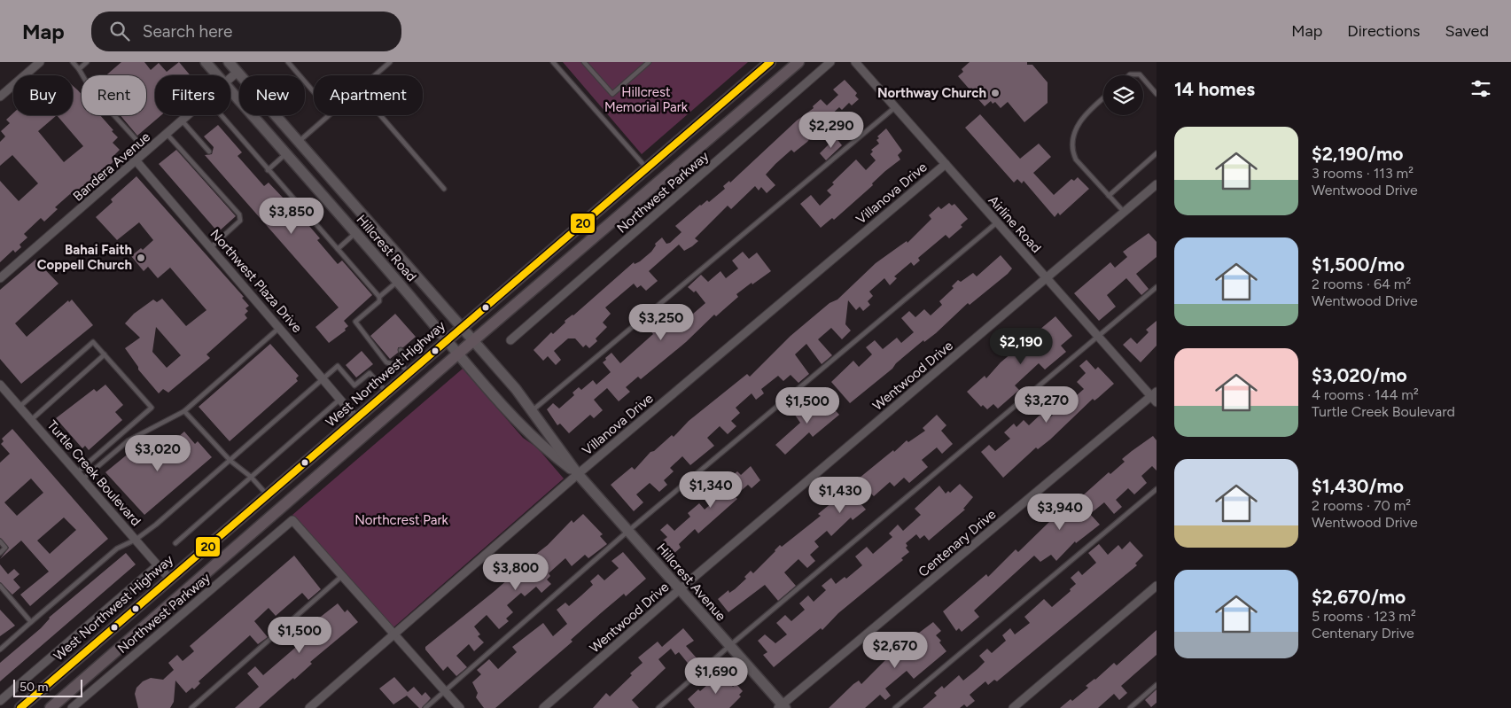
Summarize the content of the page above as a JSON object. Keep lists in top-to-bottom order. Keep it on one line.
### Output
{"streets":{"main road":["Hillcrest Road","West Northwest Highway","Hillcrest Avenue"],"street":["Bandera Avenue","Northwest Parkway","Villanova Drive","Airline Road","Northwest Plaza Drive","Wentwood Drive","Turtle Creek Boulevard","Centenary Drive"]},"crossings":[["Bandera Avenue","Hillcrest Road"],["Bandera Avenue","Northwest Plaza Drive"],["Villanova Drive","Airline Road"],["Villanova Drive","Hillcrest Avenue"],["Airline Road","Wentwood Drive"],["Airline Road","Centenary Drive"],["Hillcrest Road","West Northwest Highway"],["Hillcrest Road","Hillcrest Avenue"],["Northwest Plaza Drive","West Northwest Highway"],["West Northwest Highway","Turtle Creek Boulevard"],["Wentwood Drive","Hillcrest Avenue"],["Centenary Drive","Hillcrest Avenue"]],"parks":["Hillcrest Memorial Park","Northcrest Park"],"places":["Northway Church","Bahai Faith Coppell Church"],"lines":["transit line 20"],"scale_bar":"50 m","page":{"header":"Map","search":"Search here","nav":["Map","Directions","Saved"],"heading":"14 homes","chip":["Buy","Rent","Filters","New","Apartment"],"price":["$2,290","$3,850","$3,250","$2,190","$3,270","$1,500","$3,020","$1,340","$1,430","$3,940","$3,800","$1,500","$2,670","$1,690"],"list":[{"name":"$2,190/mo","note":"3 rooms · 113 m² · Wentwood Drive"},{"name":"$1,500/mo","note":"2 rooms · 64 m² · Wentwood Drive"},{"name":"$3,020/mo","note":"4 rooms · 144 m² · Turtle Creek Boulevard"},{"name":"$1,430/mo","note":"2 rooms · 70 m² · Wentwood Drive"},{"name":"$2,670/mo","note":"5 rooms · 123 m² · Centenary Drive"}],"scale":"50 m"}}
